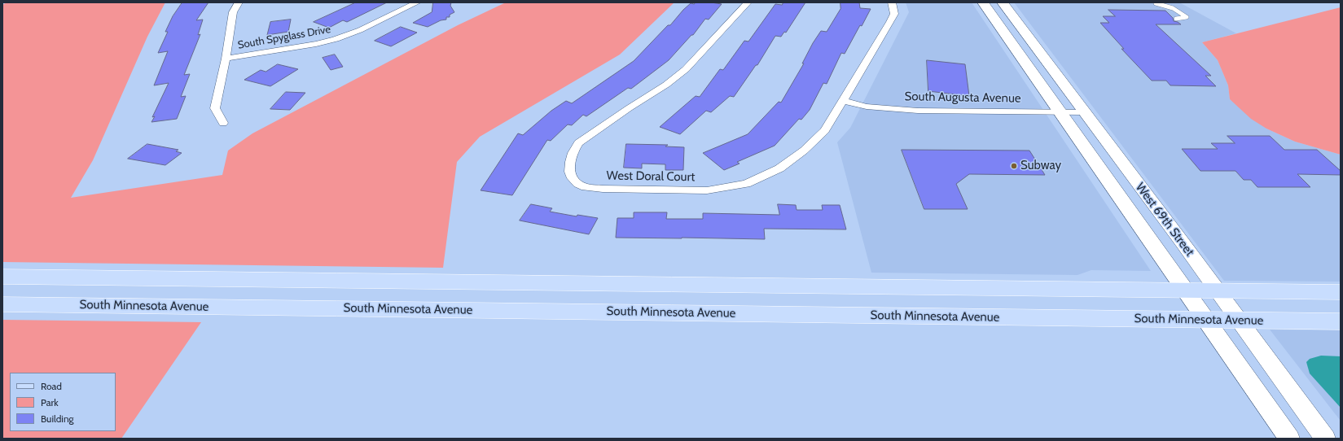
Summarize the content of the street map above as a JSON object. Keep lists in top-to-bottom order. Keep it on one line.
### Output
{"streets":{"main road":["West 69th Street","South Minnesota Avenue"],"street":["South Spyglass Drive","South Augusta Avenue","West Doral Court"]},"crossings":[["South Augusta Avenue","West Doral Court"],["South Augusta Avenue","West 69th Street"],["West 69th Street","South Minnesota Avenue"]],"places":["Subway"],"legend":["Road","Park","Building"]}
